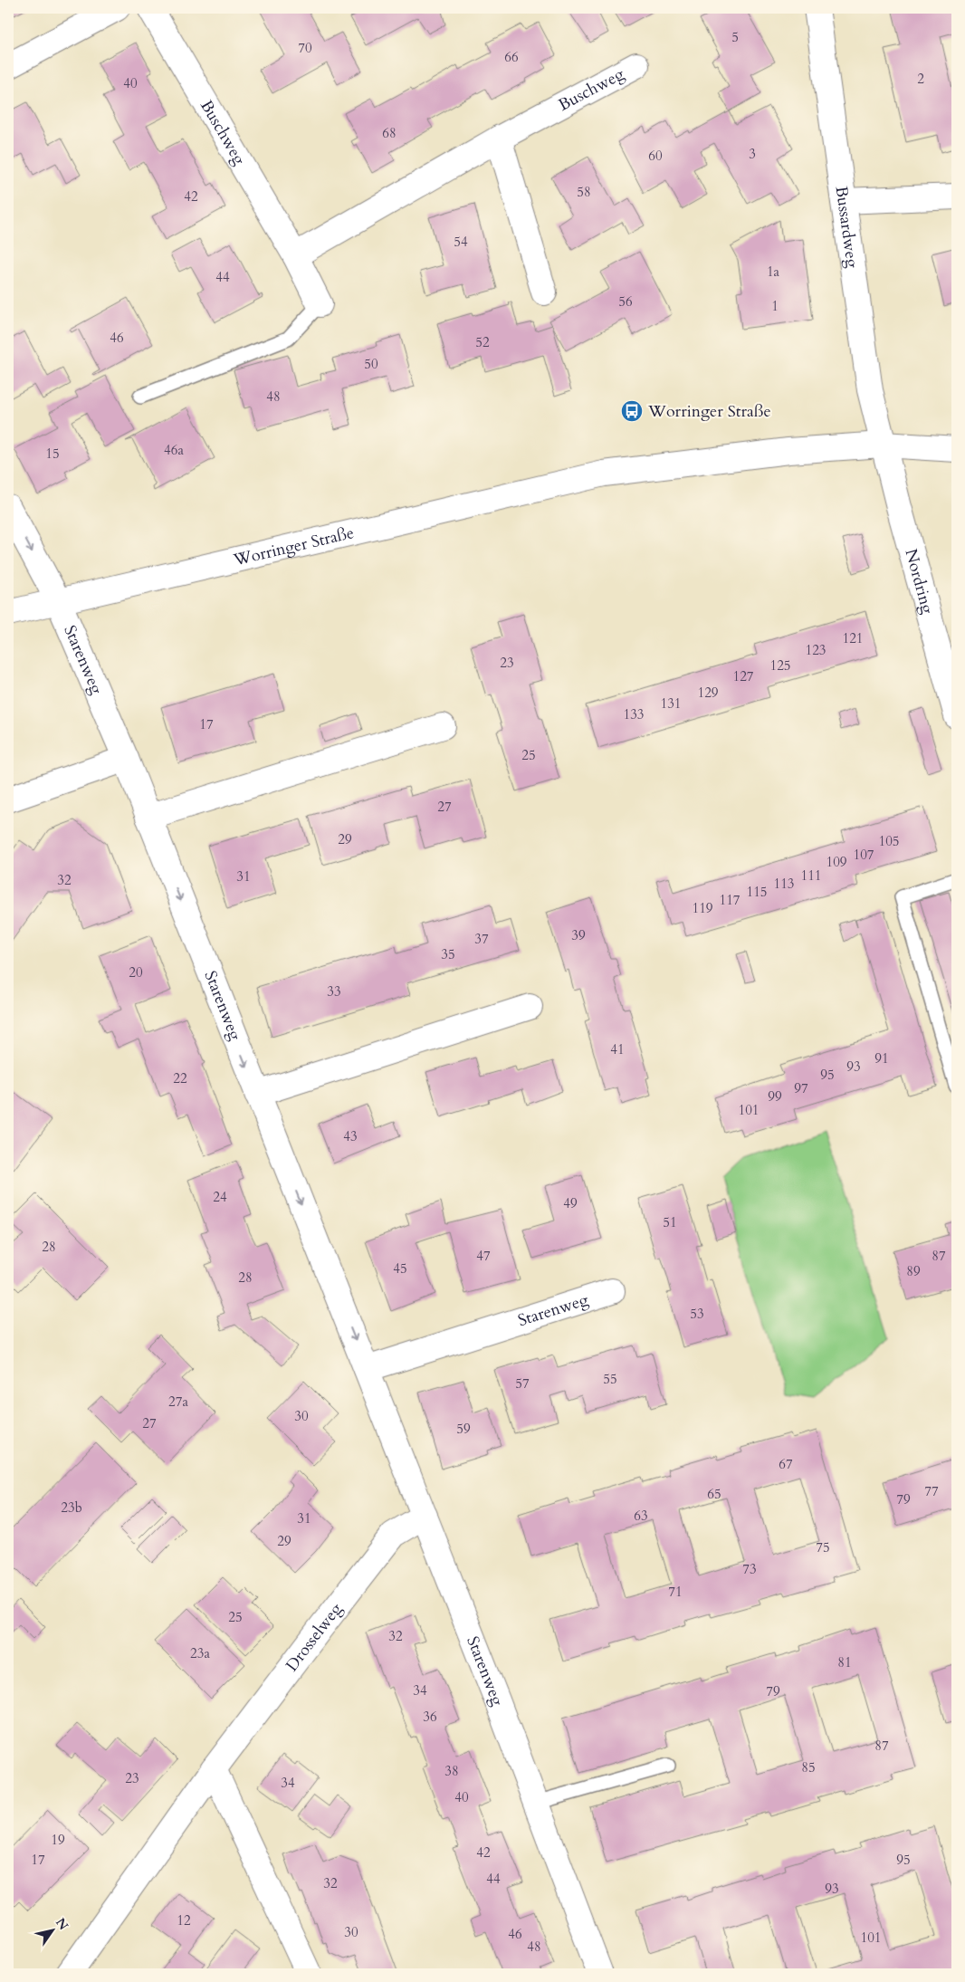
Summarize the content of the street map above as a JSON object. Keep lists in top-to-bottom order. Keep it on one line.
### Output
{"streets":{"street":["Buschweg","Bussardweg","Worringer Straße","Nordring","Starenweg","Drosselweg"]},"crossings":[["Bussardweg","Worringer Straße"],["Bussardweg","Nordring"],["Worringer Straße","Nordring"],["Worringer Straße","Starenweg"],["Starenweg","Drosselweg"]],"one_way":["Starenweg"],"places":{"bus stop":["Worringer Straße"]},"house_numbers":["5","70","66","2","40","68","3","60","58","42","54","1a","44","56","1","46","52","50","48","46a","15","121","123","23","125","127","129","131","133","17","25","27","29","105","107","109","111","31","32","113","115","117","119","39","37","35","20","33","41","91","93","95","22","97","99","101","43","24","49","51","28","47","87","45","89","28","53","55","57","27a","30","27","59","67","77","65","79","23b","63","31","29","75","73","71","25","32","23a","81","34","79","36","87","85","38","23","34","40","19","42","17","95","44","32","93","12","30","46","101","48"],"north":"top right"}
